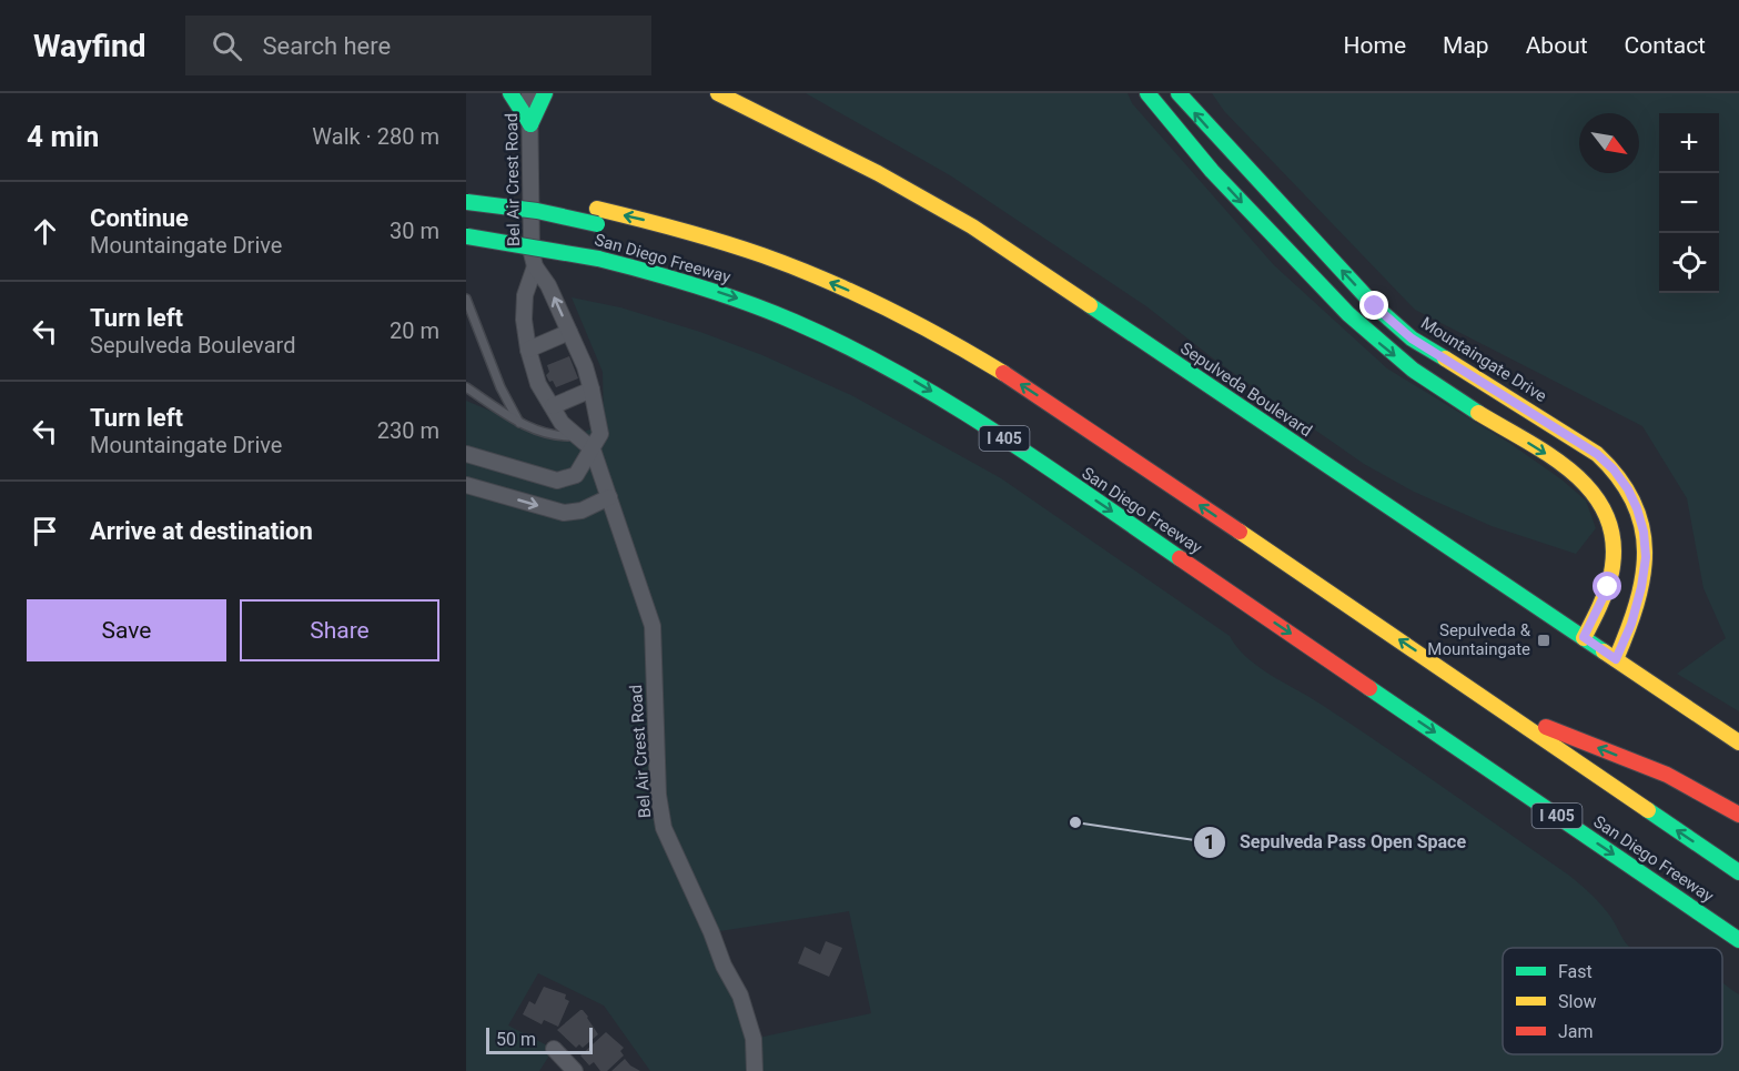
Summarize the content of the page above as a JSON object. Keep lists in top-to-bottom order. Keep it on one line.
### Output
{"streets":{"main road":["San Diego Freeway","Mountaingate Drive","Sepulveda Boulevard","I 405"],"street":["Bel Air Crest Road"]},"crossings":[["Mountaingate Drive","Sepulveda Boulevard"]],"places":{"transit":["Sepulveda & Mountaingate"],"other":["Sepulveda Pass Open Space"]},"legend":["Fast","Slow","Jam"],"scale_bar":"50 m","north":"bottom right","page":{"header":"Wayfind","search":"Search here","nav":["Home","Map","About","Contact"],"heading":["4 min","Walk · 280 m"],"map_buttons":["+","−"],"list":[["Continue","Mountaingate Drive","30 m"],["Turn left","Sepulveda Boulevard","20 m"],["Turn left","Mountaingate Drive","230 m"],"Arrive at destination"],"buttons":["Save","Share"],"scale":"50 m"}}
